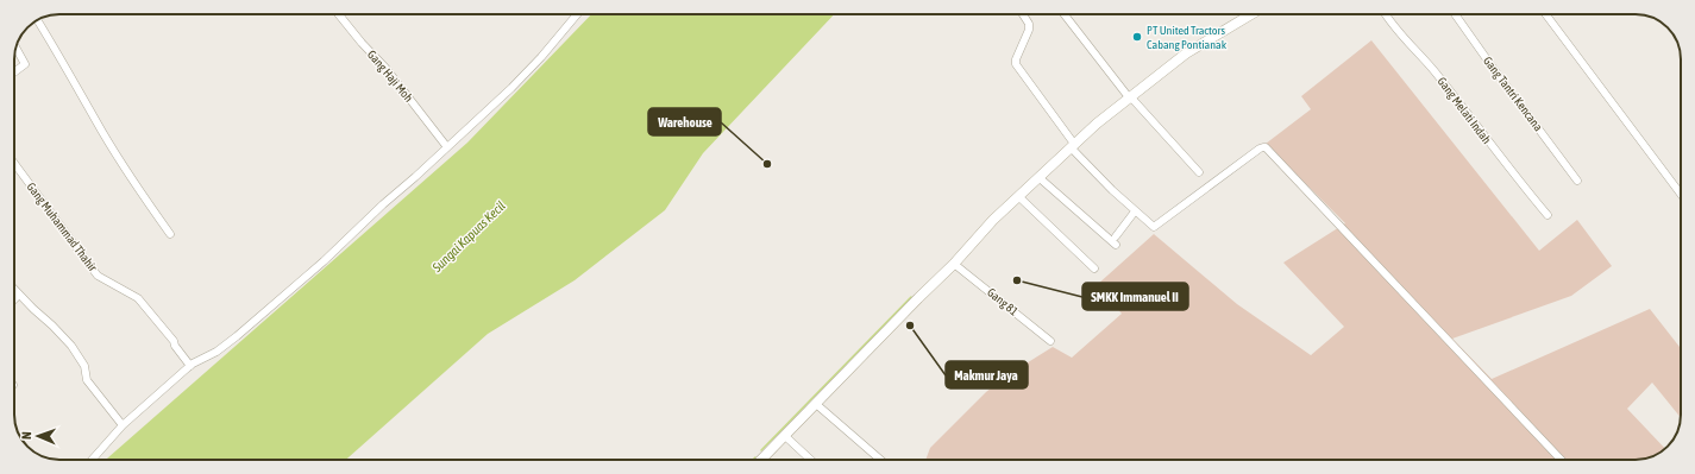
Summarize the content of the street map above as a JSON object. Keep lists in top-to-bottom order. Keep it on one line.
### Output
{"streets":{"street":["Gang Haji Moh","Gang Tantri Kencana","Gang Melati Indah","Gang Muhammad Thahir","Gang 81"]},"water":["Sungai Kapuas Kecil"],"places":["PT United Tractors Cabang Pontianak","Warehouse","SMKK Immanuel II","Makmur Jaya"],"north":"left"}
